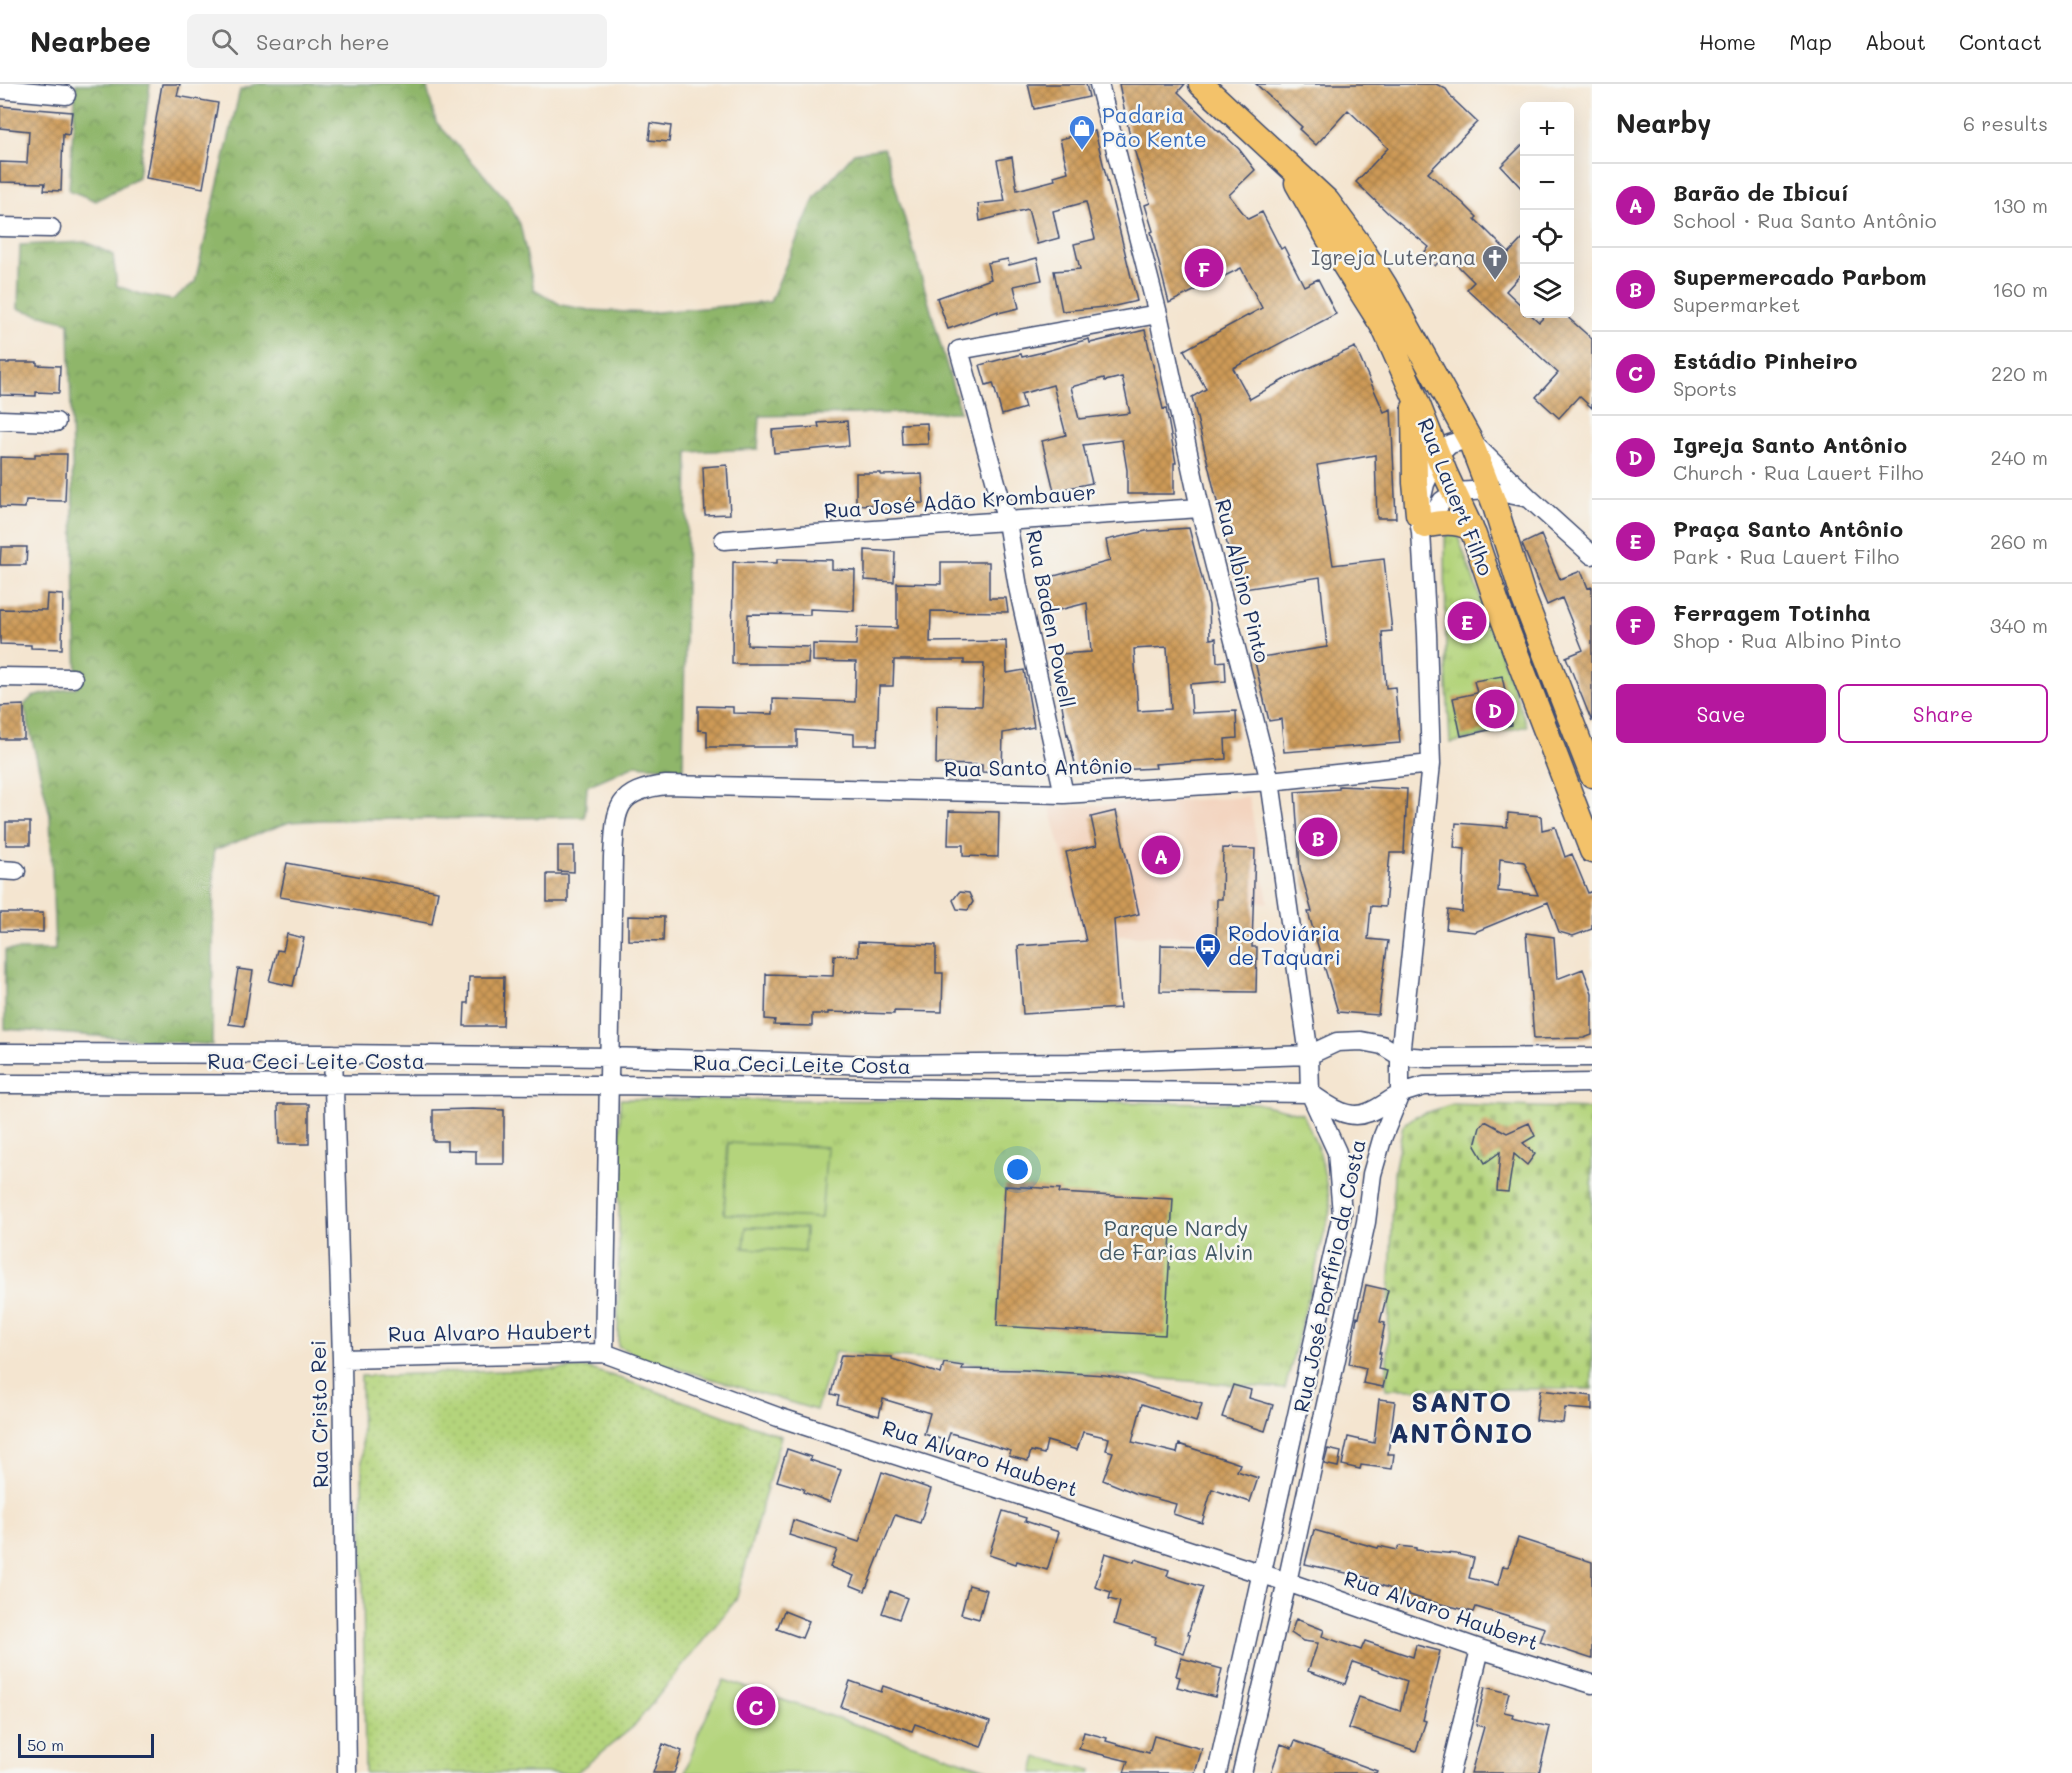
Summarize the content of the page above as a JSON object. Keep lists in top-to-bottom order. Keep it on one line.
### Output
{"streets":{"main road":["Rua Lauert Filho"],"street":["Rua José Adão Krombauer","Rua Albino Pinto","Rua Baden Powell","Rua Santo Antônio","Rua Ceci Leite Costa","Rua José Porfírio da Costa","Rua Alvaro Haubert","Rua Cristo Rei"]},"crossings":[["Rua Lauert Filho","Rua José Porfírio da Costa"],["Rua José Adão Krombauer","Rua Albino Pinto"],["Rua José Adão Krombauer","Rua Baden Powell"],["Rua Albino Pinto","Rua Baden Powell"],["Rua Albino Pinto","Rua Santo Antônio"],["Rua Albino Pinto","Rua Ceci Leite Costa"],["Rua Albino Pinto","Rua José Porfírio da Costa"],["Rua Baden Powell","Rua Santo Antônio"],["Rua Santo Antônio","Rua Ceci Leite Costa"],["Rua Santo Antônio","Rua José Porfírio da Costa"],["Rua Ceci Leite Costa","Rua José Porfírio da Costa"],["Rua Ceci Leite Costa","Rua Cristo Rei"],["Rua José Porfírio da Costa","Rua Alvaro Haubert"],["Rua Alvaro Haubert","Rua Cristo Rei"]],"districts":["SANTO ANTÔNIO"],"parks":["Parque Nardy de Farias Alvin"],"places":{"shop":["Padaria Pão Kente"],"church":["Igreja Luterana"],"bus stop":["Rodoviária de Taquari"]},"scale_bar":"50 m","page":{"header":"Nearbee","search":"Search here","nav":["Home","Map","About","Contact"],"heading":["Nearby","6 results"],"map_buttons":["+","−"],"list":[{"mark":"A","name":"Barão de Ibicuí","note":"School · Rua Santo Antônio","value":"130 m"},{"mark":"B","name":"Supermercado Parbom","note":"Supermarket","value":"160 m"},{"mark":"C","name":"Estádio Pinheiro","note":"Sports","value":"220 m"},{"mark":"D","name":"Igreja Santo Antônio","note":"Church · Rua Lauert Filho","value":"240 m"},{"mark":"E","name":"Praça Santo Antônio","note":"Park · Rua Lauert Filho","value":"260 m"},{"mark":"F","name":"Ferragem Totinha","note":"Shop · Rua Albino Pinto","value":"340 m"}],"pins":["F","E","D","B","A","C"],"buttons":["Save","Share"],"scale":"50 m"}}
